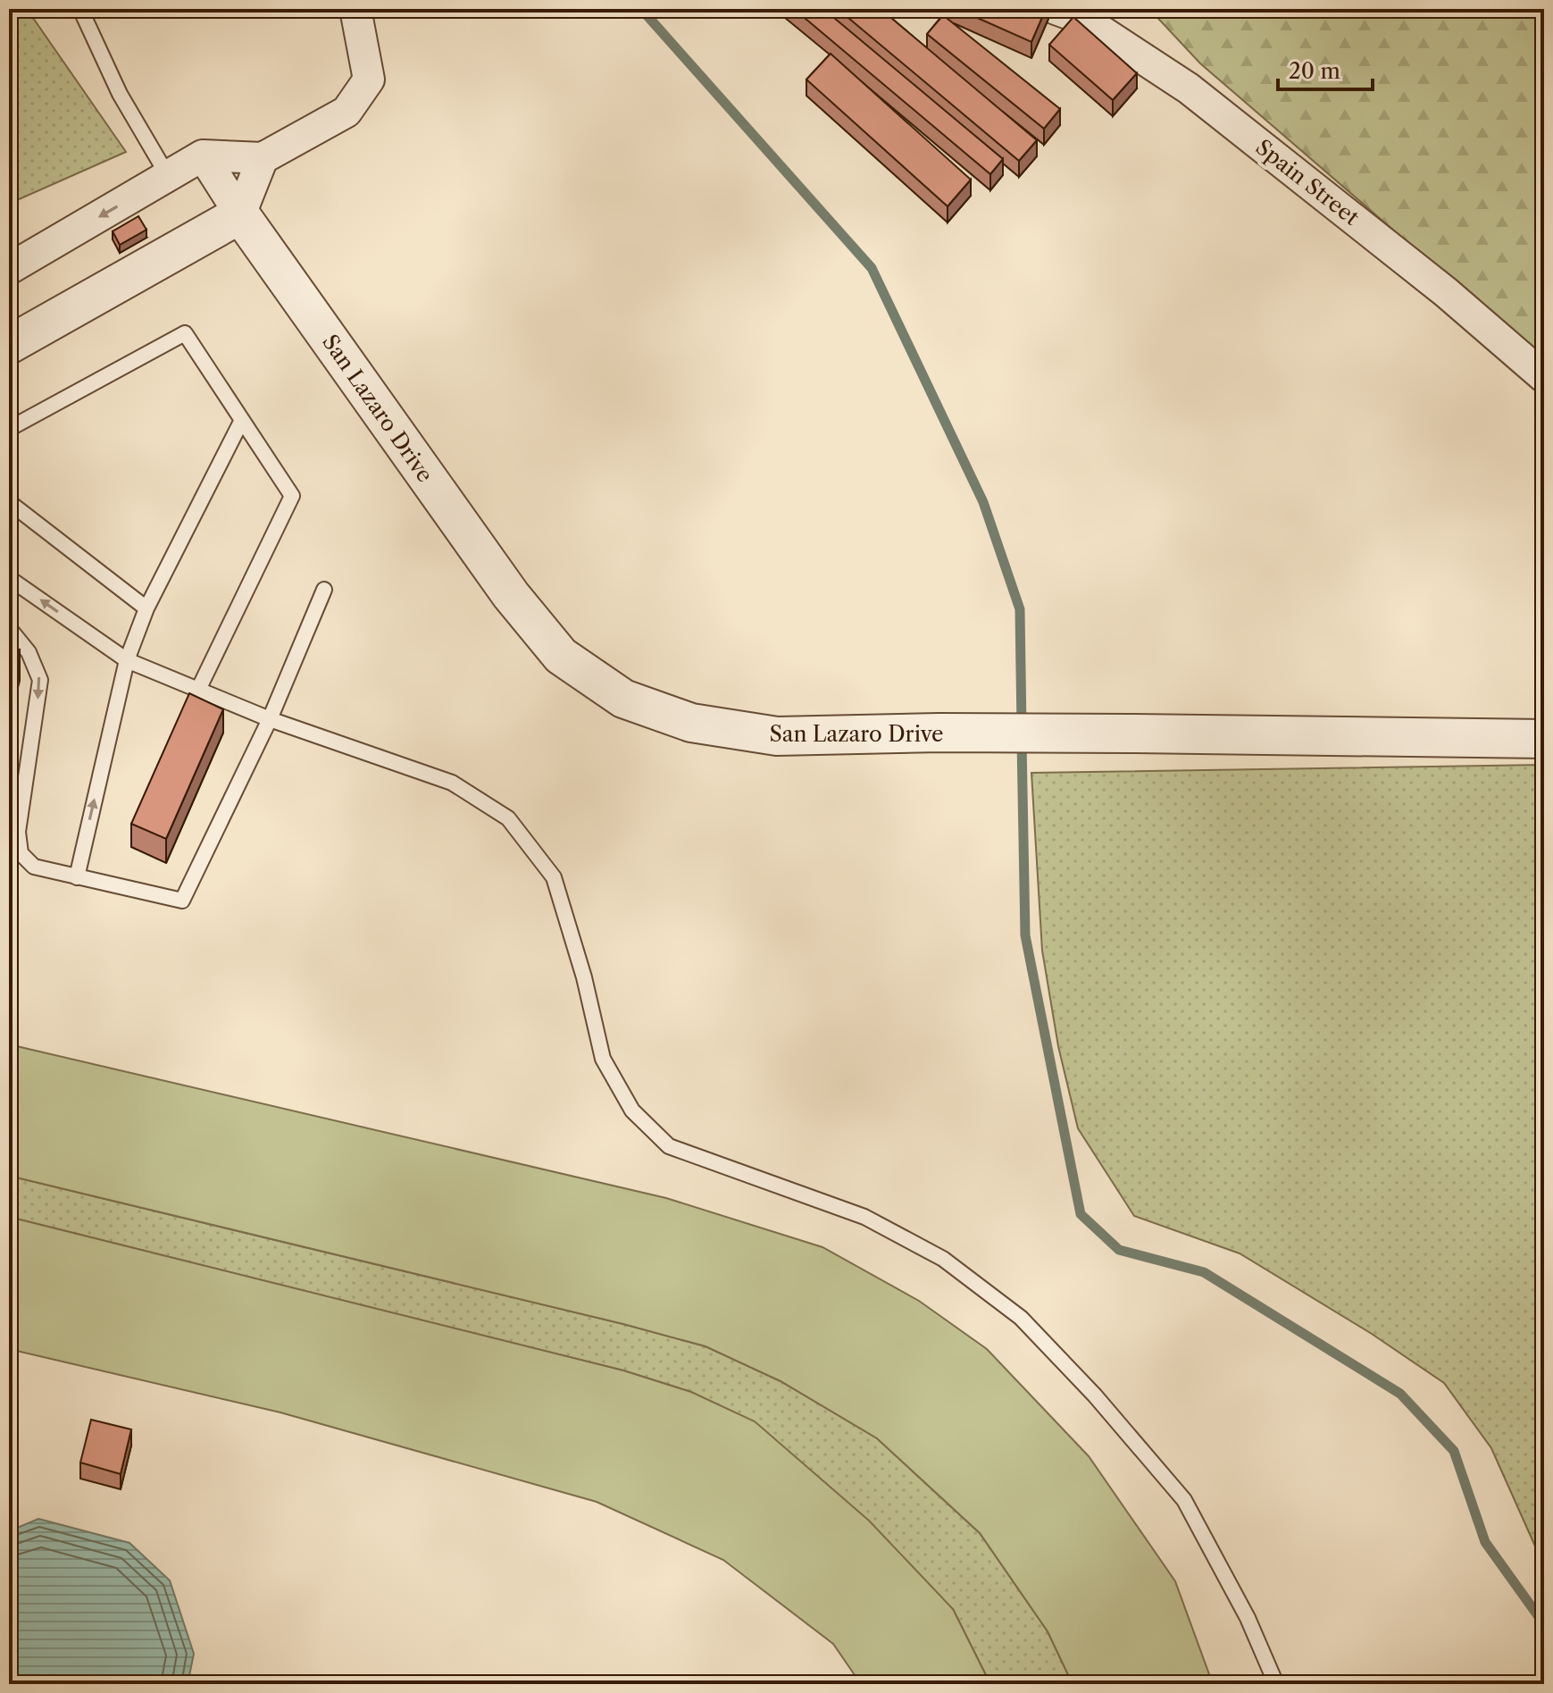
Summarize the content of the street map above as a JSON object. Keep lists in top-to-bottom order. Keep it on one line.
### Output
{"streets":{"street":["Spain Street","San Lazaro Drive"]},"scale_bar":"20 m"}
